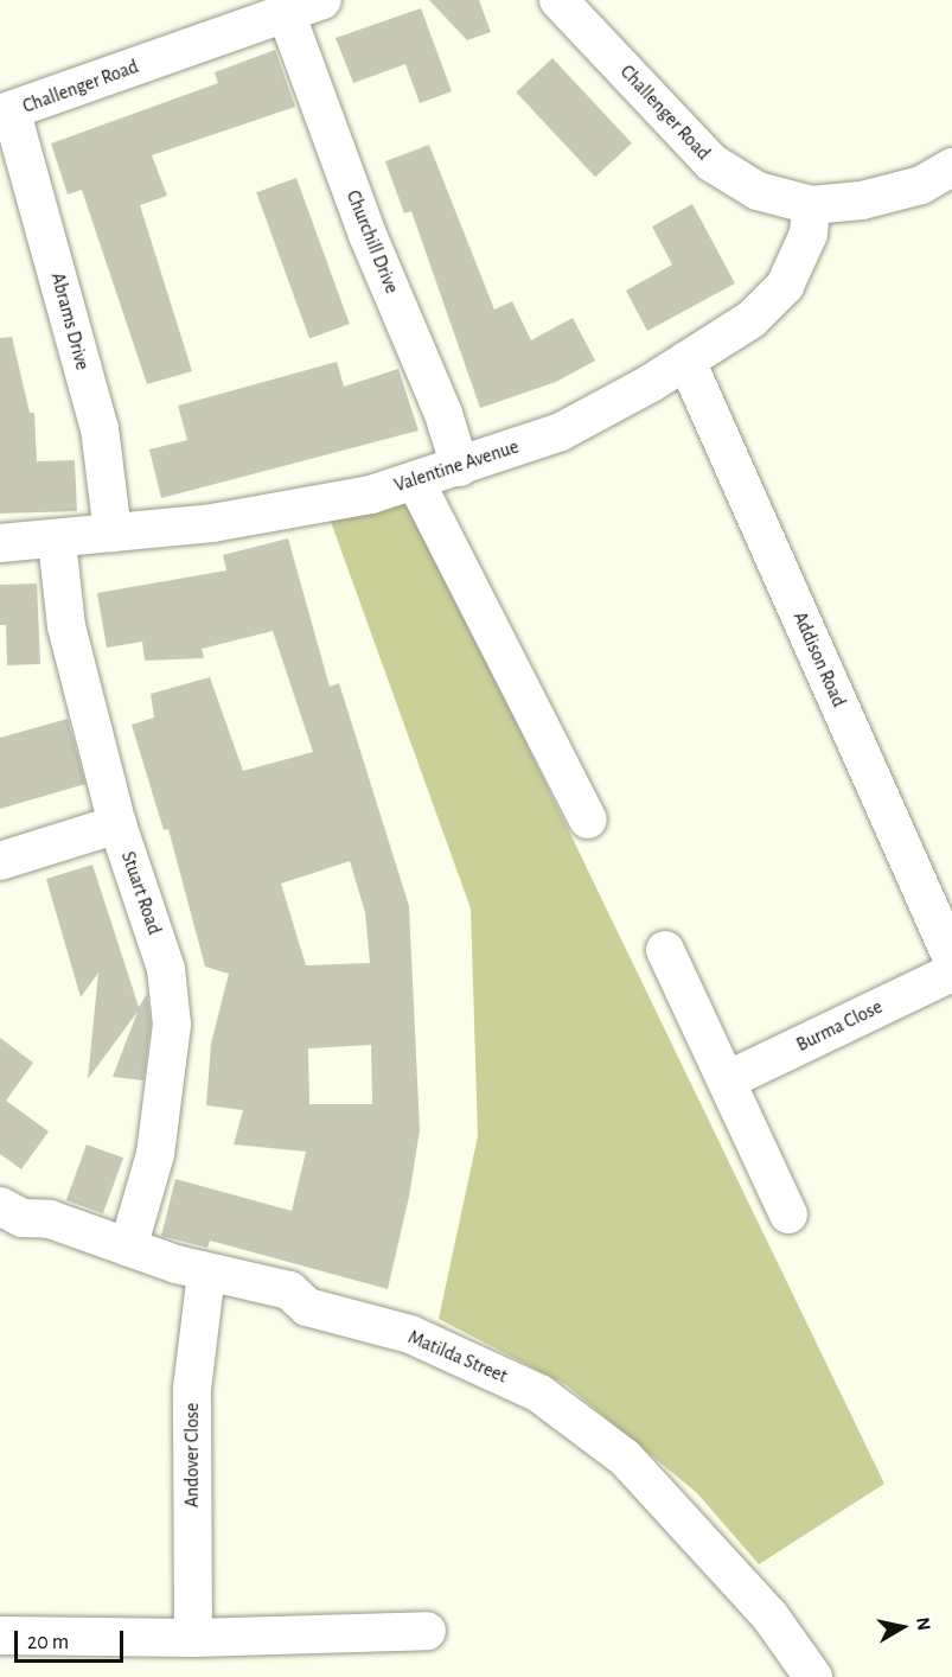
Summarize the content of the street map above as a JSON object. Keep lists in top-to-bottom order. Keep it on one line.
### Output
{"streets":{"street":["Challenger Road","Churchill Drive","Abrams Drive","Valentine Avenue","Addison Road","Stuart Road","Burma Close","Matilda Street","Andover Close"]},"crossings":[["Challenger Road","Churchill Drive"],["Challenger Road","Abrams Drive"],["Challenger Road","Valentine Avenue"],["Churchill Drive","Valentine Avenue"],["Abrams Drive","Valentine Avenue"],["Valentine Avenue","Addison Road"],["Valentine Avenue","Stuart Road"],["Stuart Road","Matilda Street"],["Matilda Street","Andover Close"]],"scale_bar":"20 m","north":"right"}
